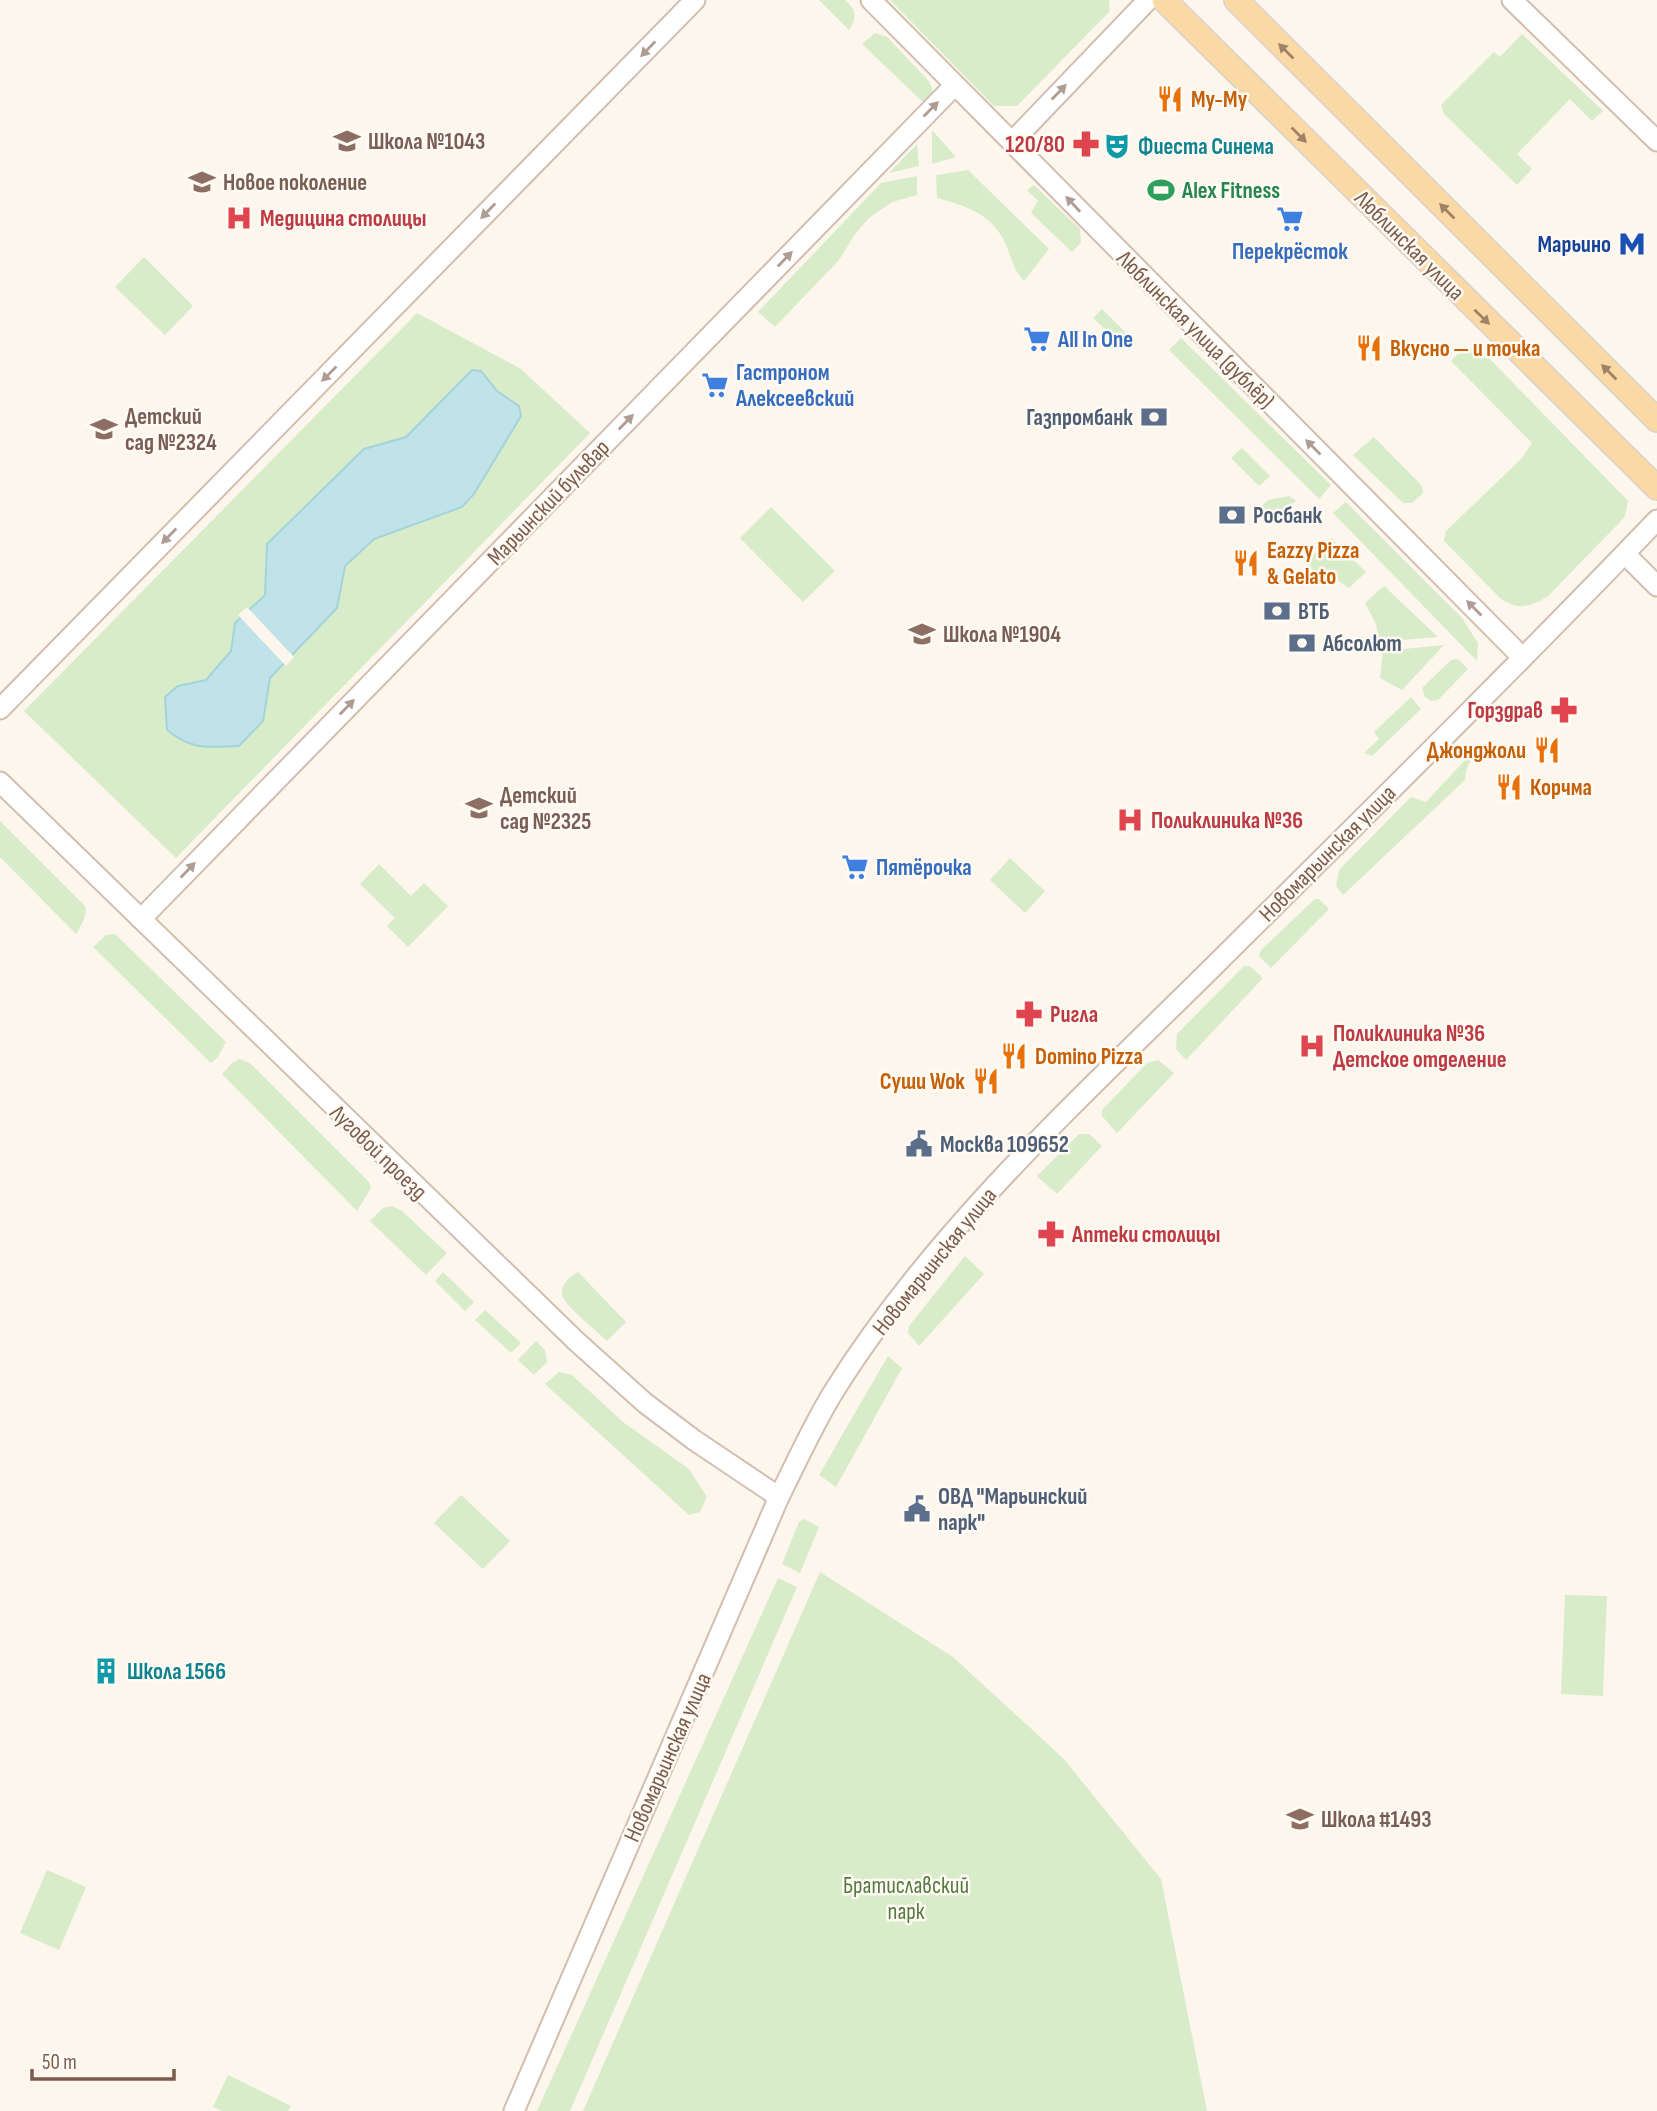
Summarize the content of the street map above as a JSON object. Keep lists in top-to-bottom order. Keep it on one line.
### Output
{"streets":{"main road":["Люблинская улица"],"street":["Люблинская улица (дублёр)","Марьинский бульвар","Новомарьинская улица","Луговой проезд"]},"crossings":[["Люблинская улица (дублёр)","Марьинский бульвар"],["Люблинская улица (дублёр)","Новомарьинская улица"],["Марьинский бульвар","Луговой проезд"],["Новомарьинская улица","Луговой проезд"]],"one_way":["Люблинская улица (дублёр)","Марьинский бульвар"],"parks":["Братиславский парк"],"places":{"restaurant":["Му-Му","Вкусно — и точка","Eazzy Pizza & Gelato","Джонджоли","Корчма","Domino Pizza","Суши Wok"],"school or university":["Школа №1043","Новое поколение","Детский сад №2324","Школа №1904","Детский сад №2325","Школа #1493"],"pharmacy":["120/80","Горздрав","Ригла","Аптеки столицы"],"theatre":["Фиеста Синема"],"sports":["Alex Fitness"],"hospital":["Медицина столицы","Поликлиника №36","Поликлиника №36 Детское отделение"],"supermarket":["Перекрёсток","All In One","Гастроном Алексеевский","Пятёрочка"],"metro station":["Марьино"],"bank":["Газпромбанк","Росбанк","ВТБ","Абсолют"],"public building":["Москва 109652","ОВД \"Марьинский парк\""],"building":["Школа 1566"]},"scale_bar":"50 m"}
